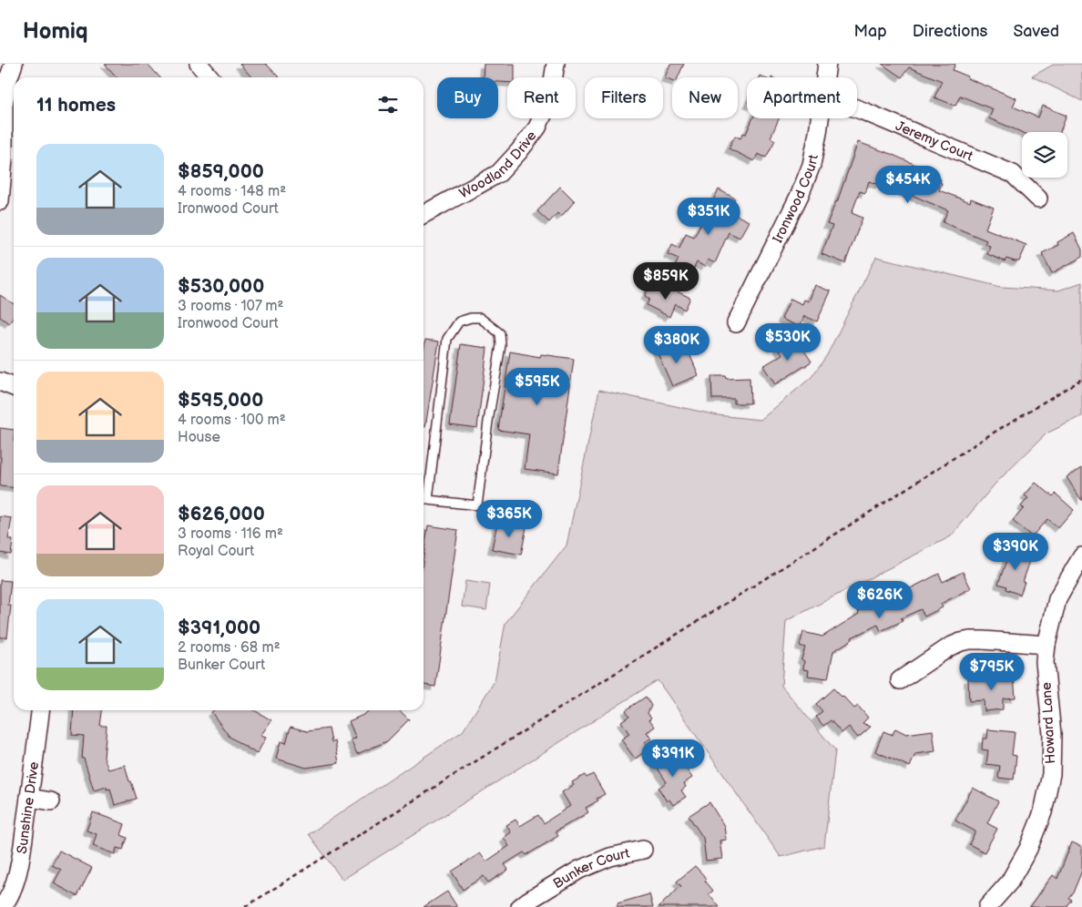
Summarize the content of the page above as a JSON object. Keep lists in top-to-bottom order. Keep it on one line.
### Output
{"streets":{"street":["Jeremy Court","Woodland Drive","Ironwood Court","Howard Lane","Sunshine Drive","Bunker Court"]},"page":{"header":"Homiq","nav":["Map","Directions","Saved"],"chip":["Buy","Rent","Filters","New","Apartment"],"heading":"11 homes","list":[{"name":"$859,000","note":"4 rooms · 148 m² · Ironwood Court"},{"name":"$530,000","note":"3 rooms · 107 m² · Ironwood Court"},{"name":"$595,000","note":"4 rooms · 100 m² · House"},{"name":"$626,000","note":"3 rooms · 116 m² · Royal Court"},{"name":"$391,000","note":"2 rooms · 68 m² · Bunker Court"}],"price":["$454K","$351K","$859K","$530K","$380K","$595K","$365K","$390K","$626K","$795K","$391K"]}}
